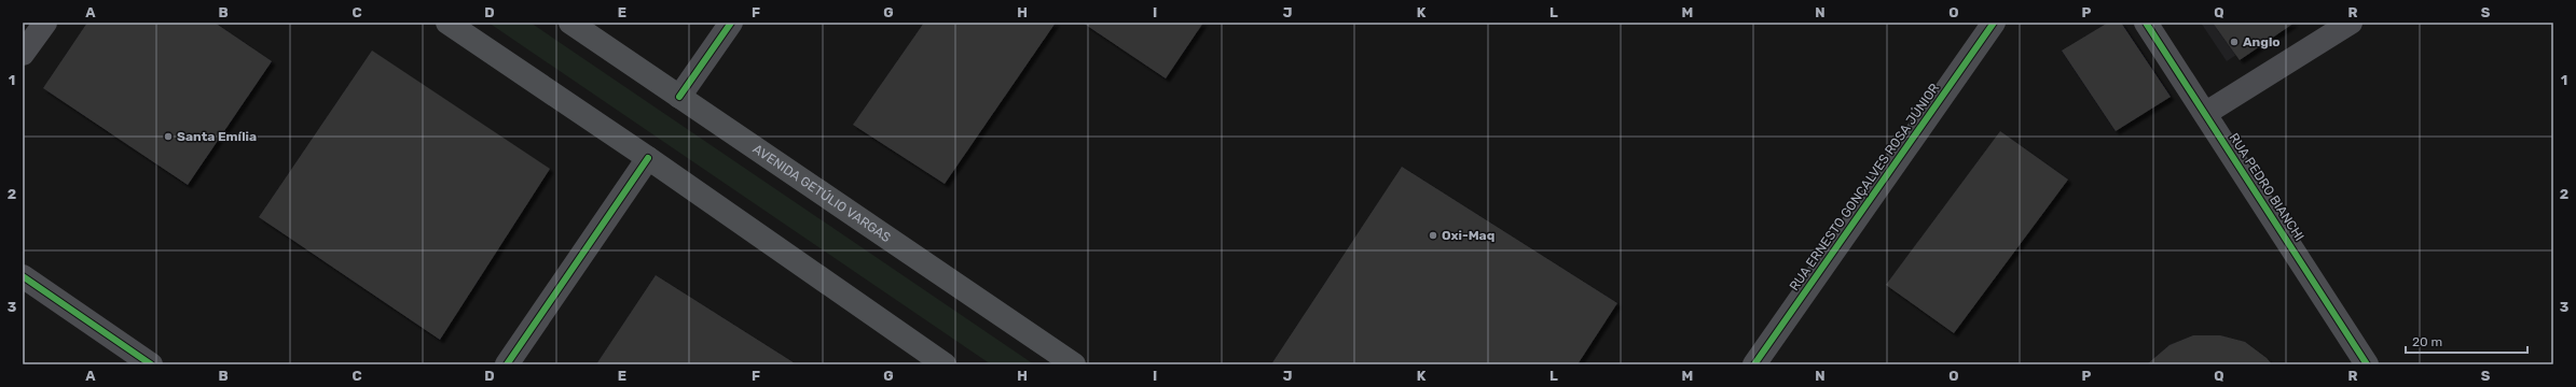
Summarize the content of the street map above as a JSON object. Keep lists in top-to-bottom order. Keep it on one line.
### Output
{"streets":{"main road":["AVENIDA GETÚLIO VARGAS"],"street":["RUA ERNESTO GONÇALVES ROSA JÚNIOR","RUA PEDRO BIANCHI"]},"places":["Anglo","Santa Emília","Oxi-Maq"],"scale_bar":"20 m","grid":{"columns":["A","B","C","D","E","F","G","H","I","J","K","L","M","N","O","P","Q","R","S"],"rows":["1","2","3"]}}
